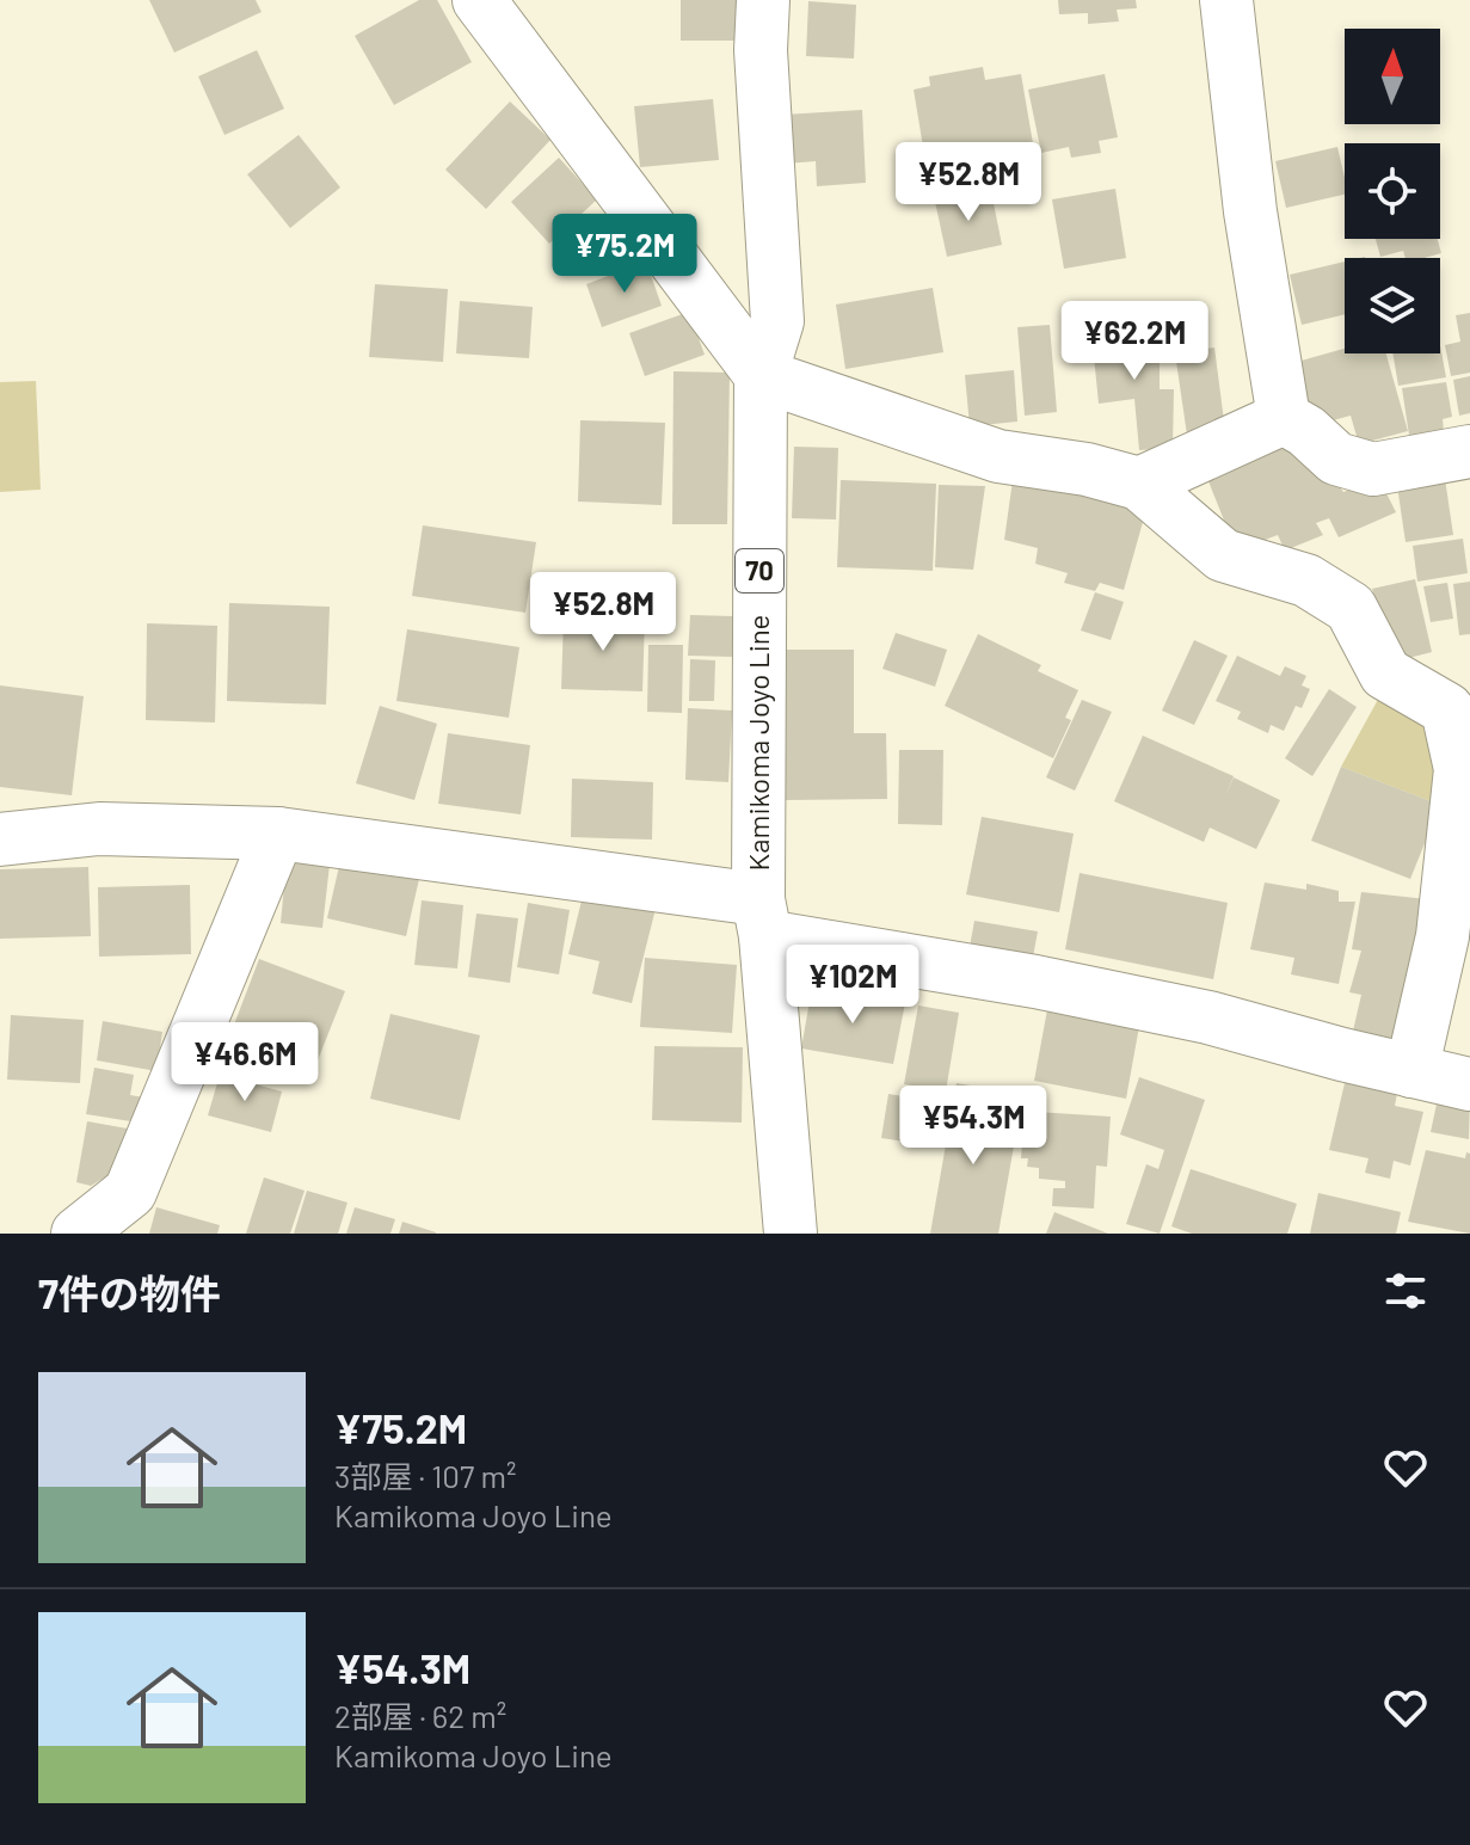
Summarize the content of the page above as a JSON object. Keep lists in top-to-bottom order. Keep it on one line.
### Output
{"streets":{"street":["70","Kamikoma Joyo Line"]},"north":"top","page":{"price":["¥52.8M","¥75.2M","¥62.2M","¥52.8M","¥102M","¥46.6M","¥54.3M"],"heading":"7件の物件","list":[{"name":"¥75.2M","note":"3部屋 · 107 m² · Kamikoma Joyo Line"},{"name":"¥54.3M","note":"2部屋 · 62 m² · Kamikoma Joyo Line"}]}}
